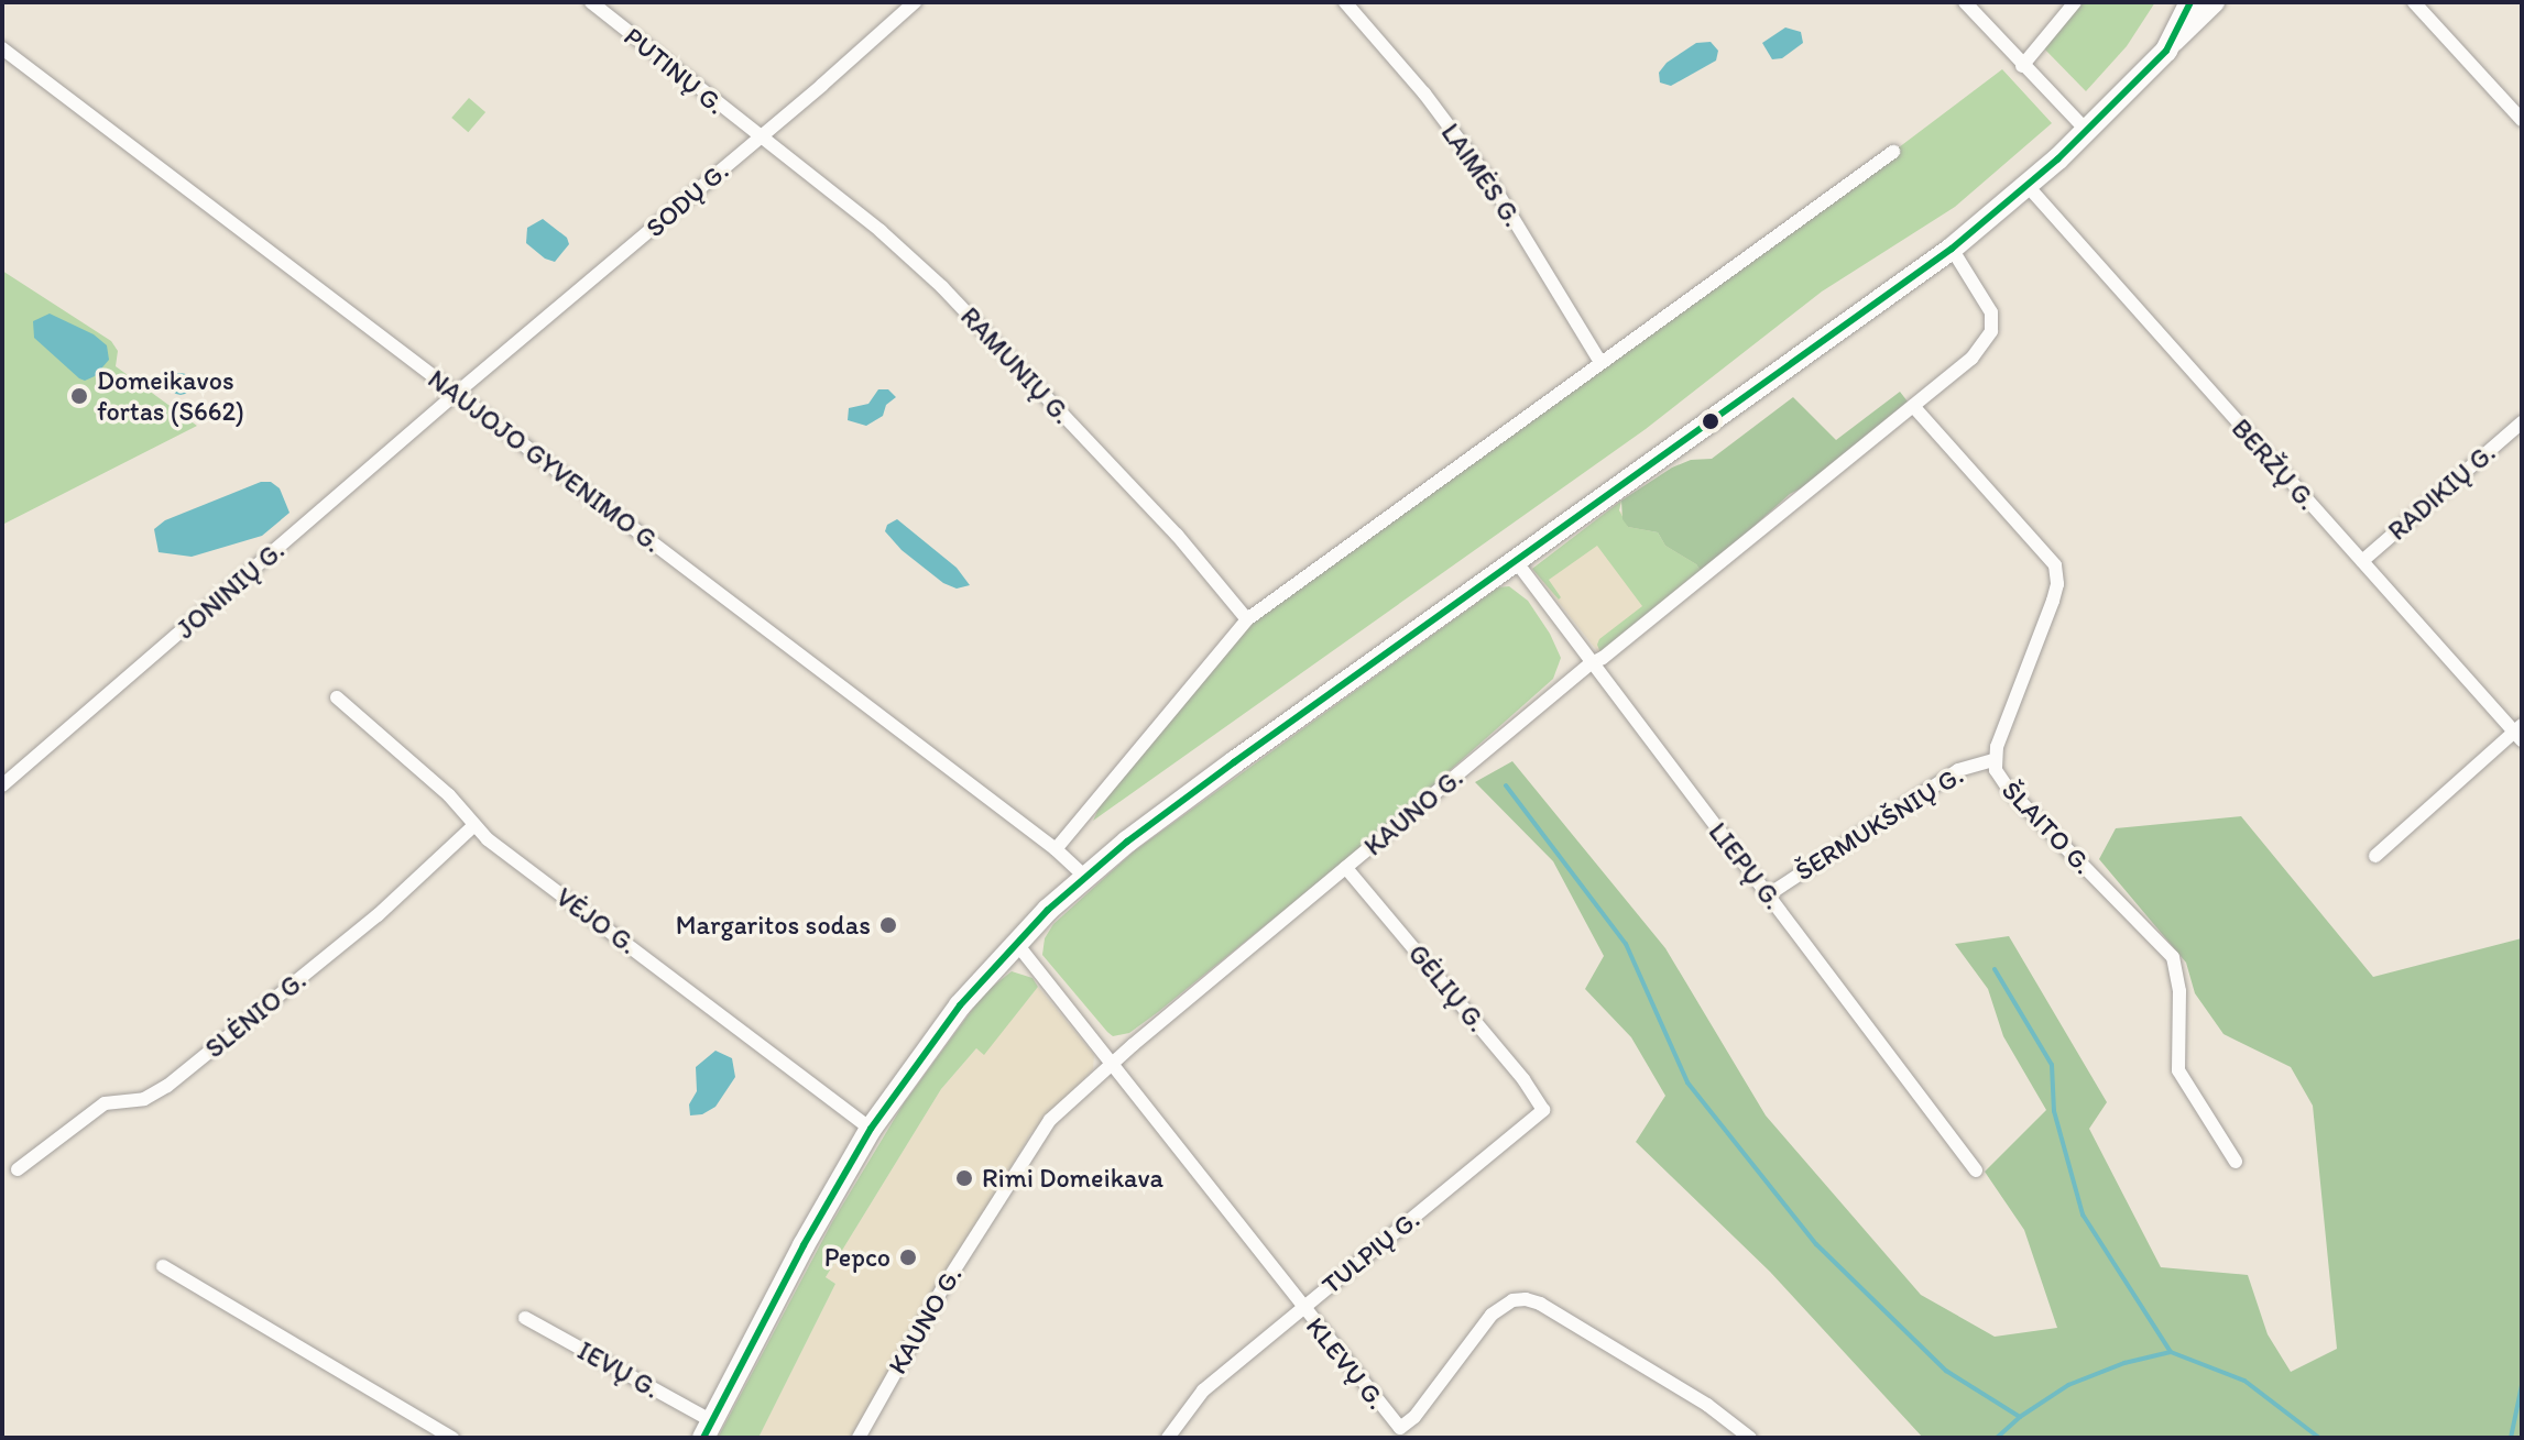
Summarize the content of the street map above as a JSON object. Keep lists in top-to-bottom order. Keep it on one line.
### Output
{"streets":{"street":["PUTINŲ G.","LAIMĖS G.","SODŲ G.","RAMUNIŲ G.","NAUJOJO GYVENIMO G.","BERŽŲ G.","RADIKIŲ G.","JONINIŲ G.","KAUNO G.","ŠERMUKŠNIŲ G.","ŠLAITO G.","LIEPŲ G.","VĖJO G.","GĖLIŲ G.","SLĖNIO G.","TULPIŲ G.","KLEVŲ G.","IEVŲ G."]},"crossings":[["PUTINŲ G.","SODŲ G."],["PUTINŲ G.","RAMUNIŲ G."],["SODŲ G.","RAMUNIŲ G."],["SODŲ G.","NAUJOJO GYVENIMO G."],["SODŲ G.","JONINIŲ G."],["NAUJOJO GYVENIMO G.","JONINIŲ G."],["BERŽŲ G.","RADIKIŲ G."],["KAUNO G.","ŠLAITO G."],["KAUNO G.","LIEPŲ G."],["KAUNO G.","GĖLIŲ G."],["KAUNO G.","KLEVŲ G."],["ŠERMUKŠNIŲ G.","ŠLAITO G."],["ŠERMUKŠNIŲ G.","LIEPŲ G."],["VĖJO G.","SLĖNIO G."],["GĖLIŲ G.","TULPIŲ G."],["TULPIŲ G.","KLEVŲ G."]],"places":["Domeikavos fortas (S662)","Margaritos sodas","Rimi Domeikava","Pepco"]}
